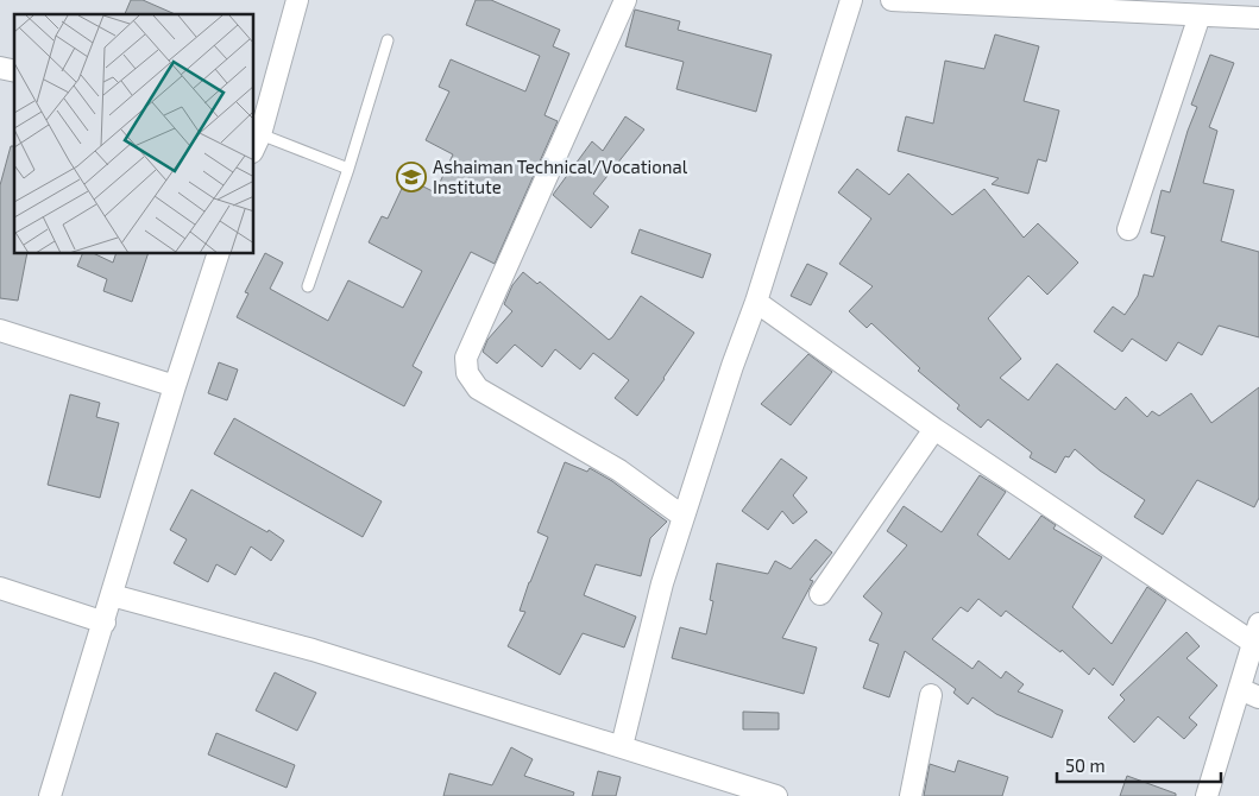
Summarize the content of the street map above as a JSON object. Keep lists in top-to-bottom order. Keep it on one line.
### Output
{"places":{"school or university":["Ashaiman Technical/Vocational Institute"]},"scale_bar":"50 m"}
